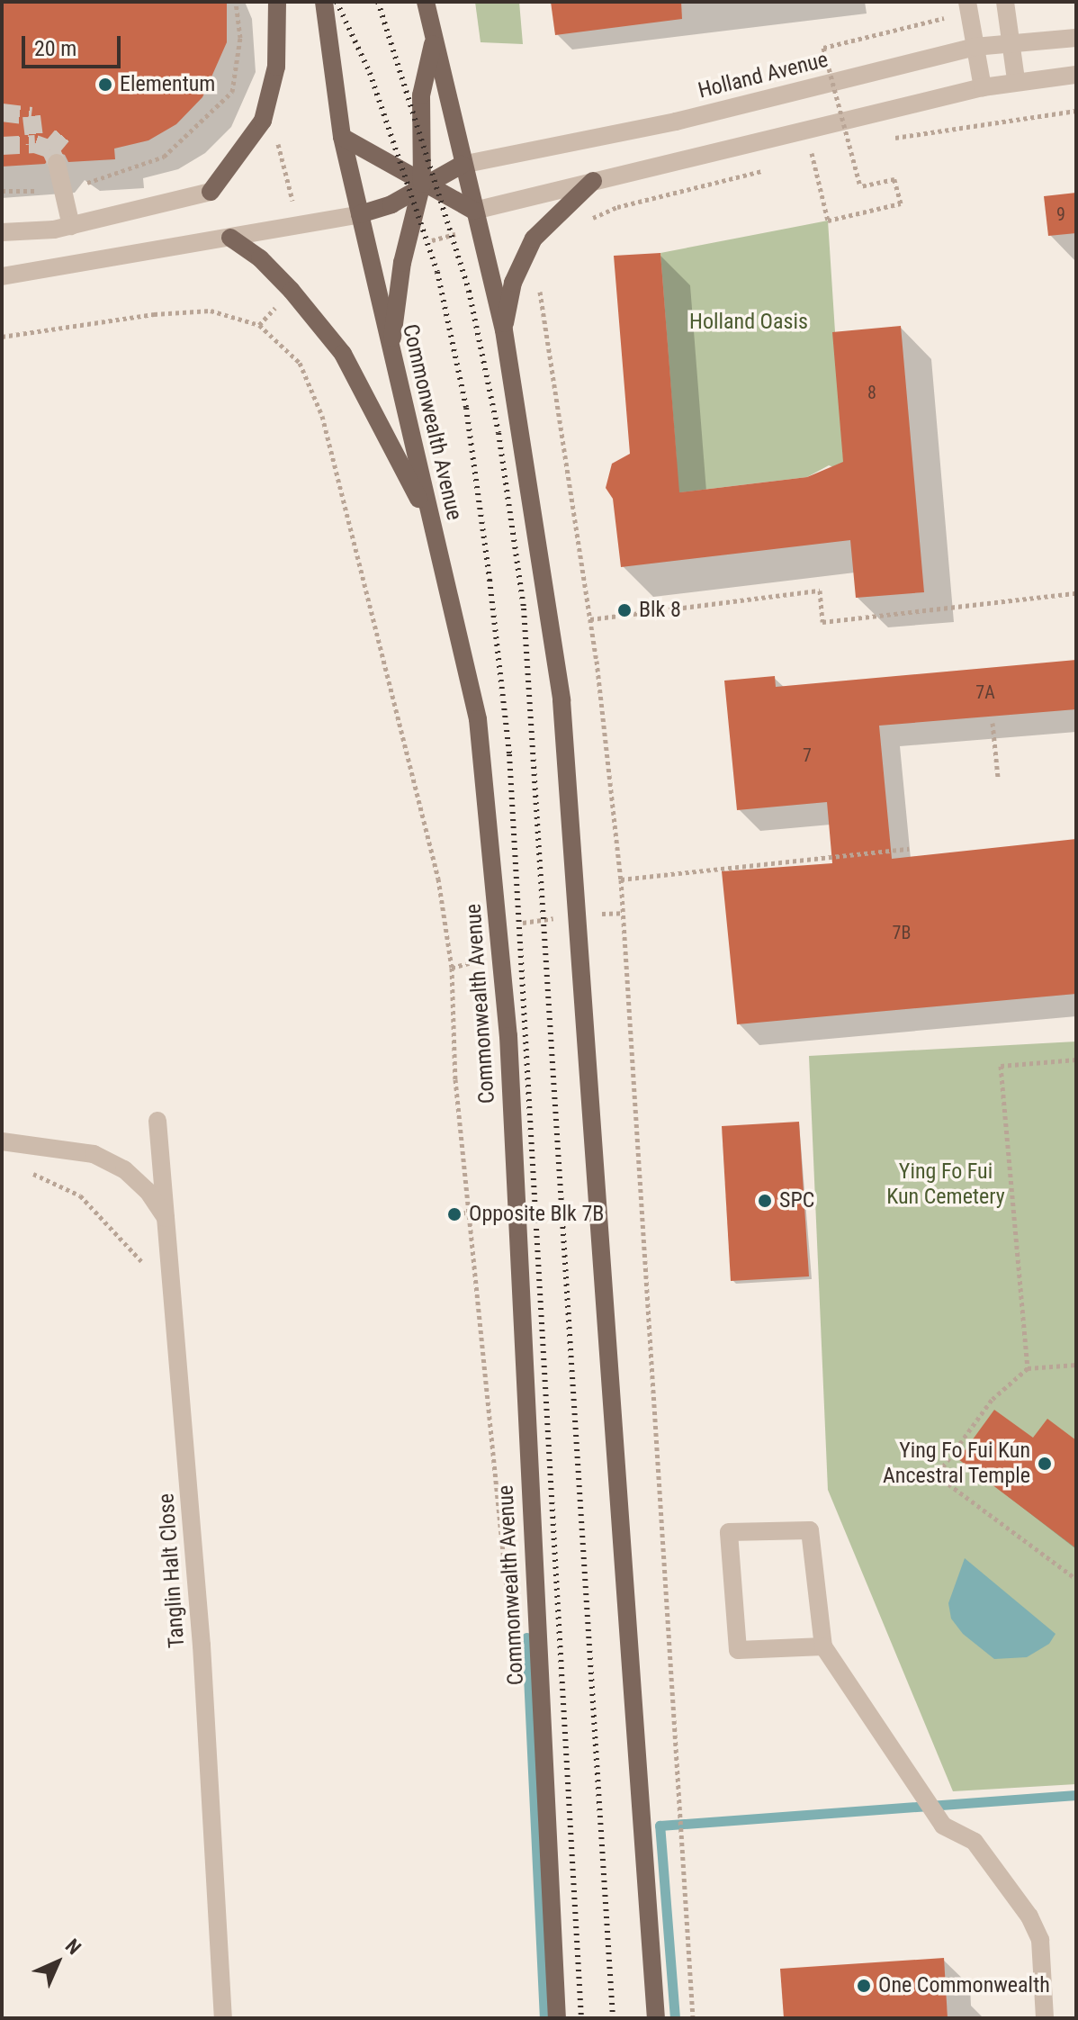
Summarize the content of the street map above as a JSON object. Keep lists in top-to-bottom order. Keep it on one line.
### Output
{"streets":{"main road":["Commonwealth Avenue"],"street":["Holland Avenue","Tanglin Halt Close"]},"parks":["Holland Oasis","Ying Fo Fui Kun Cemetery"],"places":["Elementum","Blk 8","SPC","Opposite Blk 7B","Ying Fo Fui Kun Ancestral Temple","One Commonwealth"],"house_numbers":["9","8","7A","7","7B"],"scale_bar":"20 m","north":"top right"}
